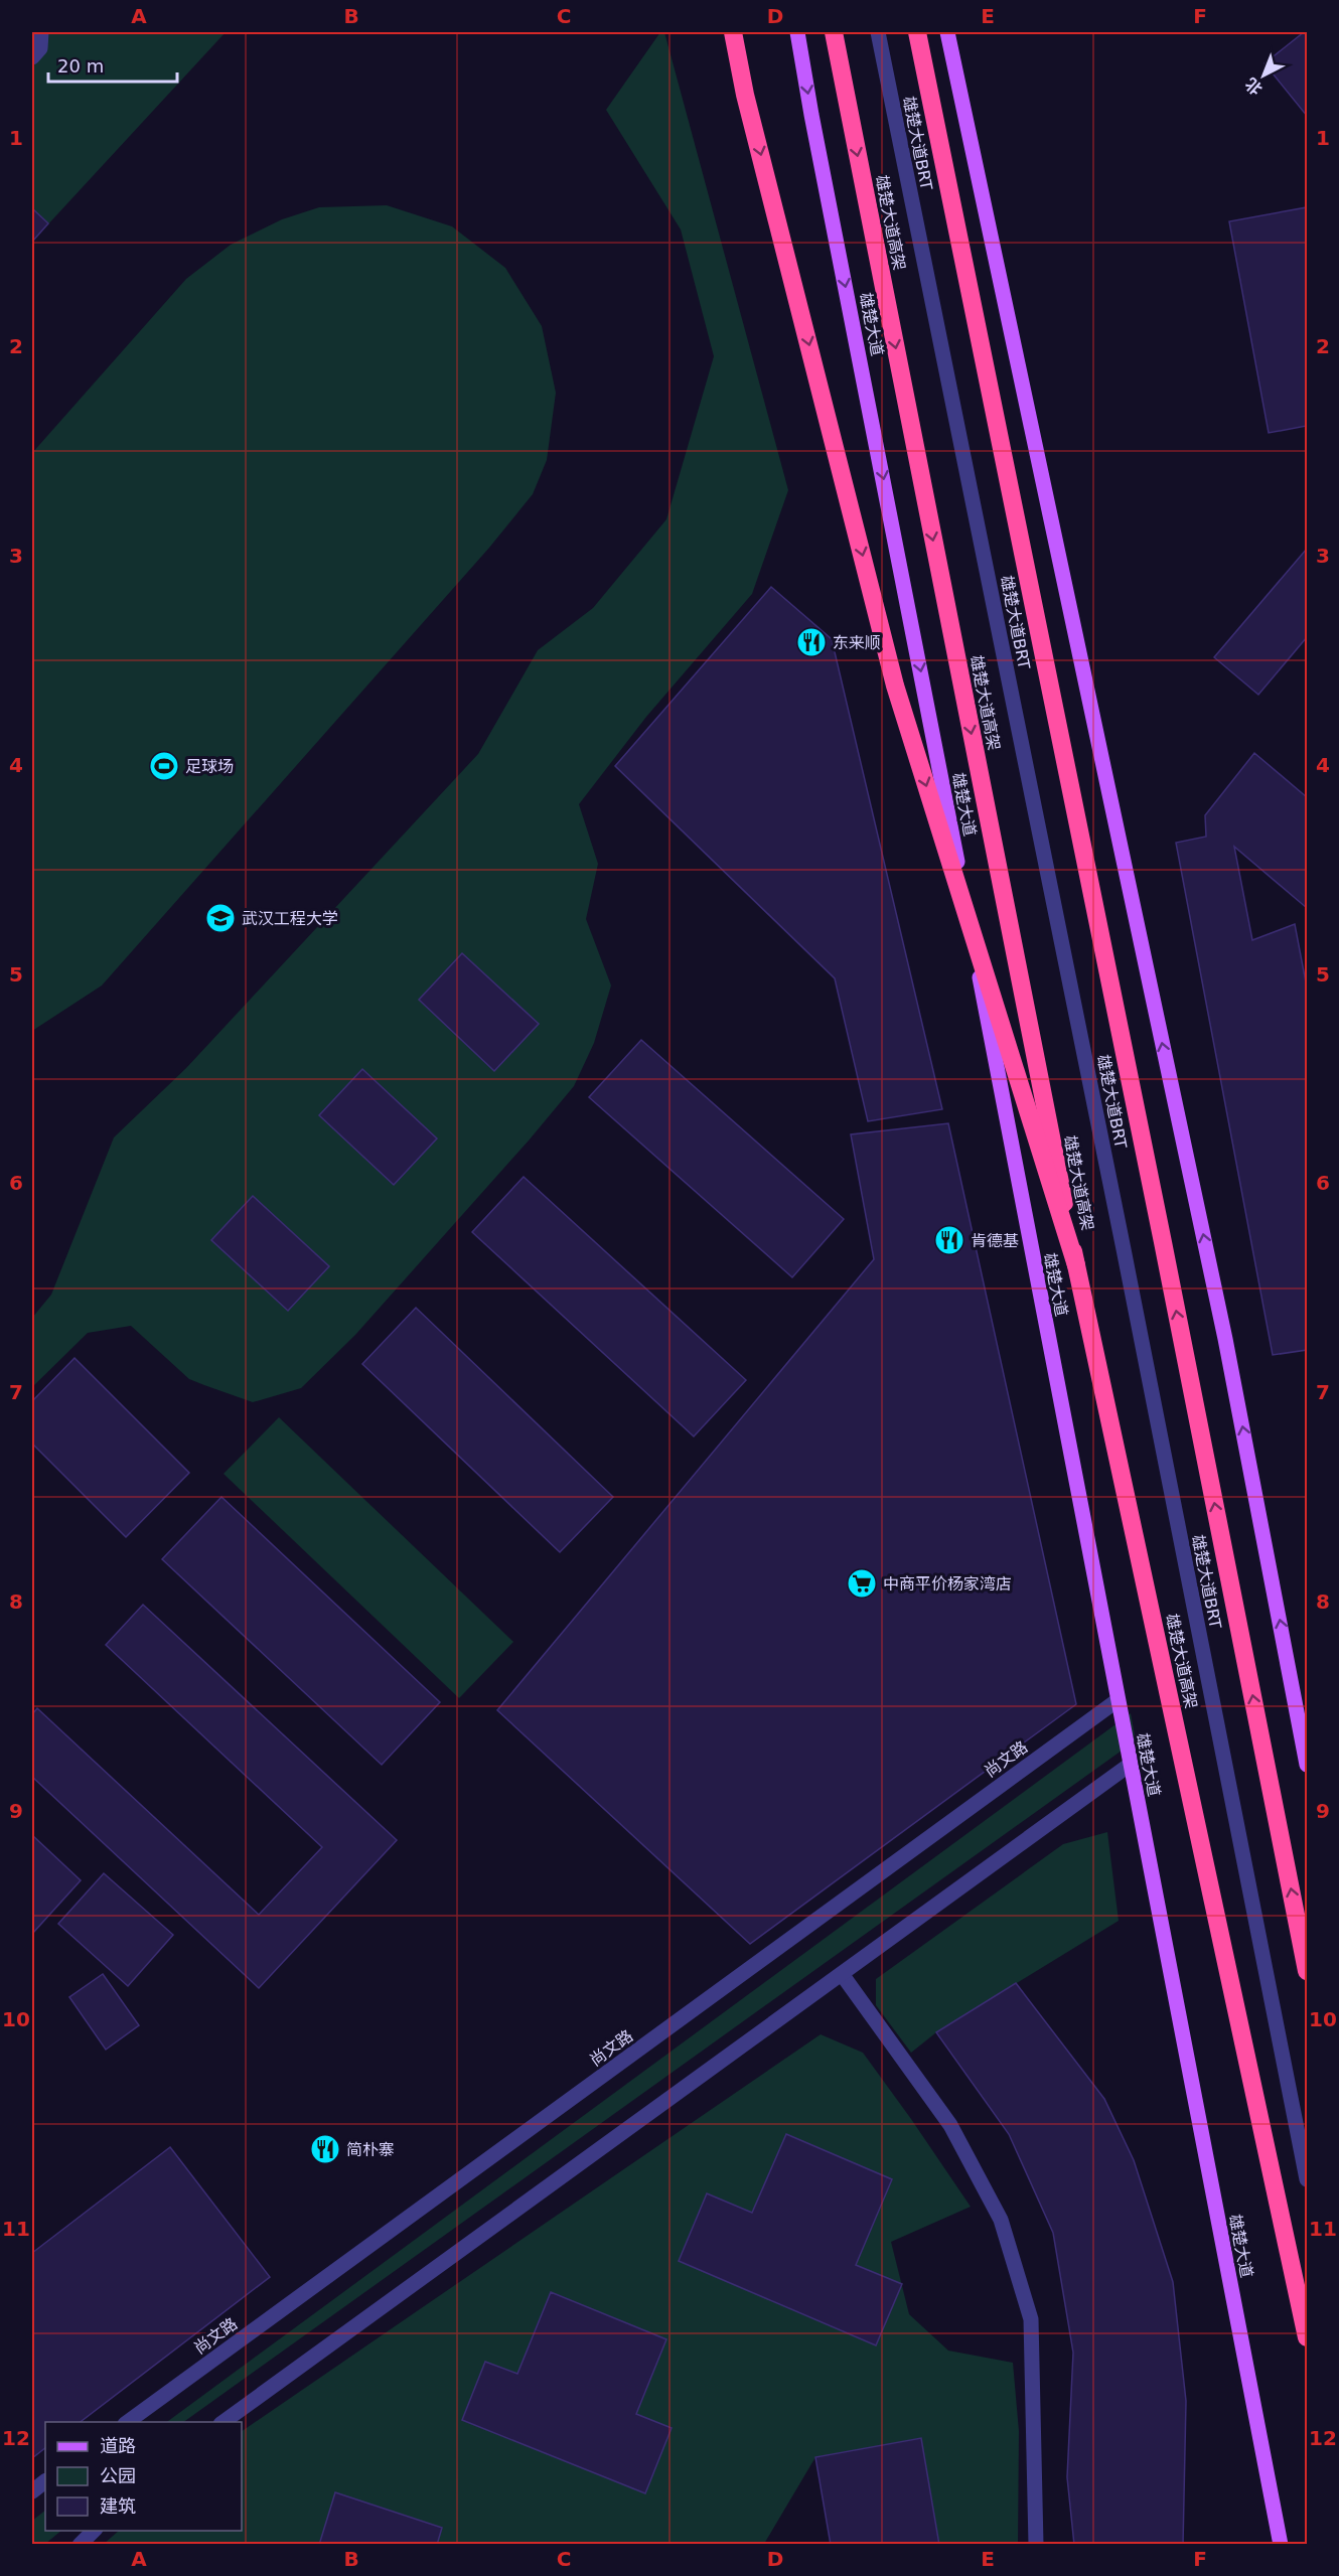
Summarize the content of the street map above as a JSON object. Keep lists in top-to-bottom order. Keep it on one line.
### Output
{"streets":{"highway":["雄楚大道高架"],"main road":["雄楚大道"],"street":["雄楚大道BRT","尚文路"]},"crossings":[["雄楚大道","尚文路"]],"one_way":["雄楚大道"],"places":{"restaurant":["东来顺","肯德基","简朴寨"],"sports":["足球场"],"school or university":["武汉工程大学"],"supermarket":["中商平价杨家湾店"]},"legend":["道路","公园","建筑"],"scale_bar":"20 m","north":"bottom left","grid":{"columns":["A","B","C","D","E","F"],"rows":["1","2","3","4","5","6","7","8","9","10","11","12"]}}
